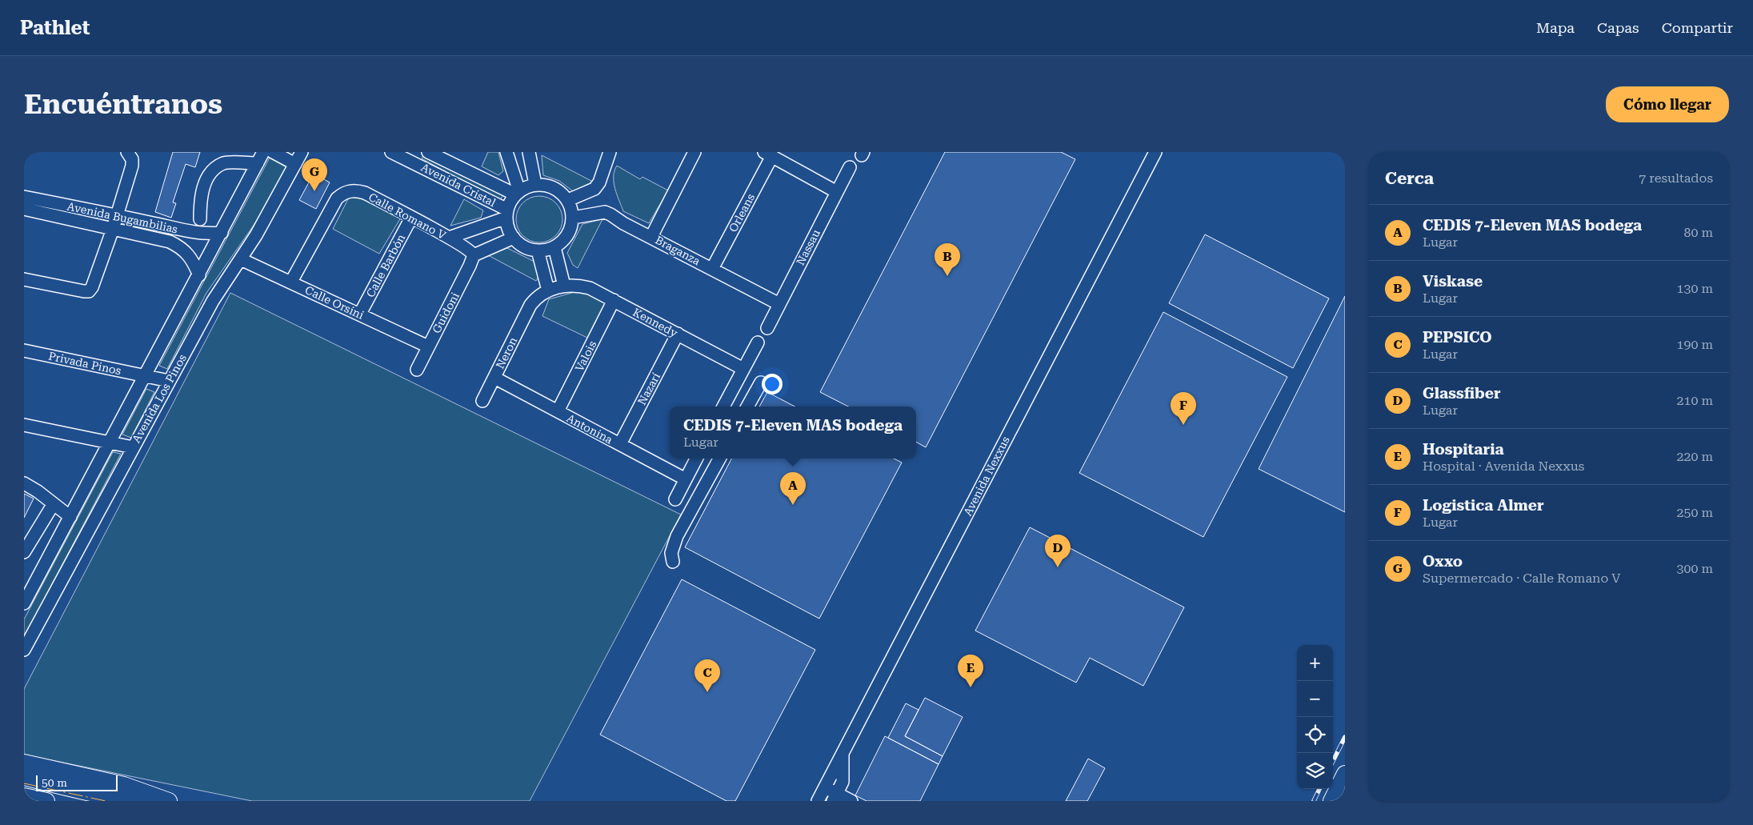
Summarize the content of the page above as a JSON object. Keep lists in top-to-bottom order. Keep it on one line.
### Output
{"streets":{"street":["Avenida Cristal","Orleans","Calle Romano V","Avenida Bugambilias","Nassau","Braganza","Calle Barbón","Calle Orsini","Guidoni","Kennedy","Neron","Valois","Privada Pinos","Nazarí","Avenida Los Pinos","Antonina","Avenida Nexxus"]},"crossings":[["Avenida Cristal","Braganza"],["Orleans","Braganza"],["Calle Romano V","Calle Barbón"],["Calle Romano V","Calle Orsini"],["Calle Romano V","Guidoni"],["Avenida Bugambilias","Avenida Los Pinos"],["Nassau","Braganza"],["Calle Barbón","Calle Orsini"],["Calle Orsini","Guidoni"],["Calle Orsini","Avenida Los Pinos"],["Kennedy","Neron"],["Kennedy","Valois"],["Kennedy","Nazarí"],["Neron","Antonina"],["Valois","Antonina"],["Privada Pinos","Avenida Los Pinos"],["Nazarí","Antonina"]],"scale_bar":"50 m","page":{"header":"Pathlet","nav":["Mapa","Capas","Compartir"],"buttons":"Cómo llegar","title":"Encuéntranos","heading":["Cerca","7 resultados"],"pins":["G","B","F","A","D","E","C"],"list":[{"mark":"A","name":"CEDIS 7-Eleven MAS bodega","note":"Lugar","value":"80 m"},{"mark":"B","name":"Viskase","note":"Lugar","value":"130 m"},{"mark":"C","name":"PEPSICO","note":"Lugar","value":"190 m"},{"mark":"D","name":"Glassfiber","note":"Lugar","value":"210 m"},{"mark":"E","name":"Hospitaria","note":"Hospital · Avenida Nexxus","value":"220 m"},{"mark":"F","name":"Logistica Almer","note":"Lugar","value":"250 m"},{"mark":"G","name":"Oxxo","note":"Supermercado · Calle Romano V","value":"300 m"}],"popup":["CEDIS 7-Eleven MAS bodega","Lugar"],"map_buttons":["+","−"],"scale":"50 m"}}
